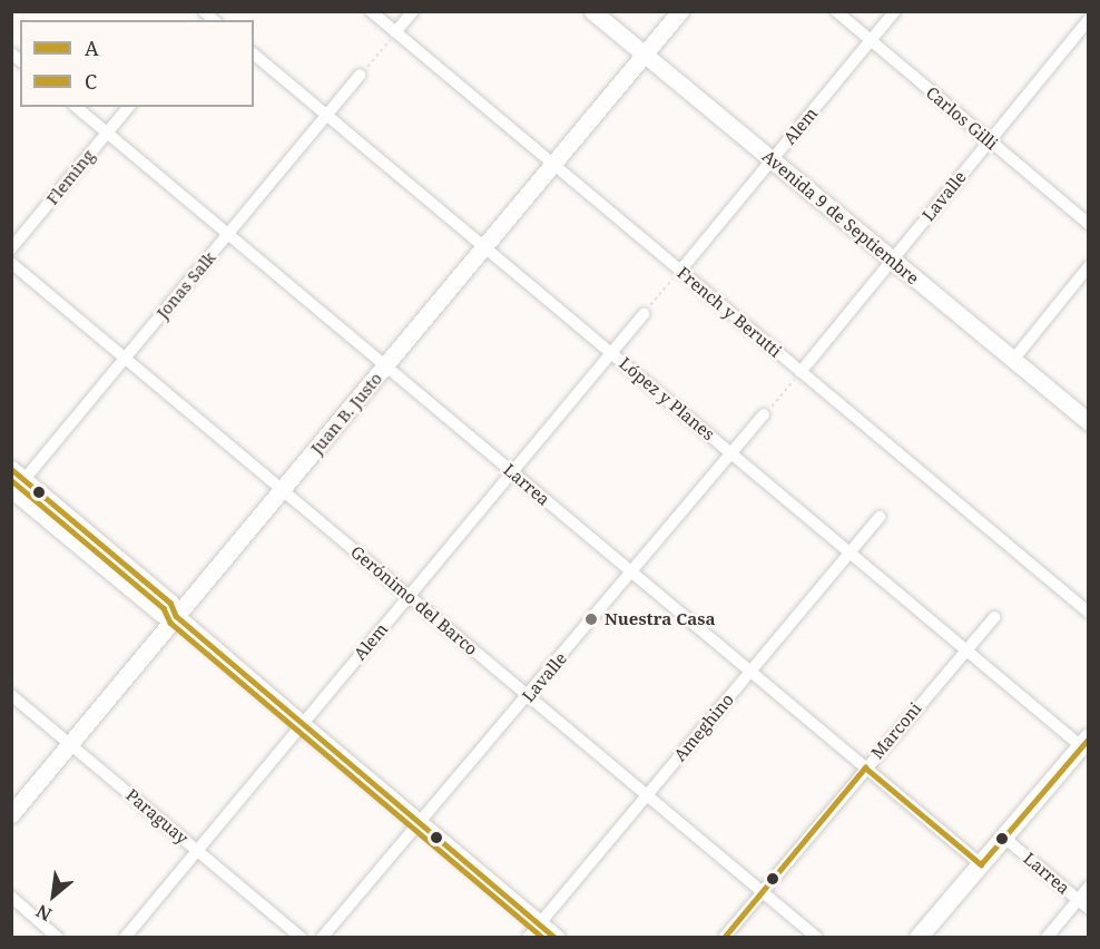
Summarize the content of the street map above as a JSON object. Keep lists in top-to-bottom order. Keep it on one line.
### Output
{"streets":{"street":["Carlos Gilli","Alem","Fleming","Lavalle","Avenida 9 de Septiembre","Jonas Salk","French y Berutti","López y Planes","Juan B. Justo","Larrea","Gerónimo del Barco","Ameghino","Marconi","Paraguay"]},"crossings":[["Carlos Gilli","Alem"],["Carlos Gilli","Lavalle"],["Alem","Avenida 9 de Septiembre"],["Alem","French y Berutti"],["Alem","López y Planes"],["Alem","Larrea"],["Alem","Gerónimo del Barco"],["Alem","Paraguay"],["Fleming","Larrea"],["Lavalle","Avenida 9 de Septiembre"],["Lavalle","French y Berutti"],["Lavalle","López y Planes"],["Lavalle","Larrea"],["Lavalle","Gerónimo del Barco"],["Avenida 9 de Septiembre","Juan B. Justo"],["Jonas Salk","López y Planes"],["Jonas Salk","Larrea"],["Jonas Salk","Gerónimo del Barco"],["French y Berutti","Juan B. Justo"],["López y Planes","Juan B. Justo"],["López y Planes","Ameghino"],["López y Planes","Marconi"],["Juan B. Justo","Larrea"],["Juan B. Justo","Gerónimo del Barco"],["Juan B. Justo","Paraguay"],["Larrea","Ameghino"],["Larrea","Marconi"],["Gerónimo del Barco","Ameghino"],["Gerónimo del Barco","Marconi"]],"places":["Nuestra Casa"],"lines":["transit line A","transit line C"],"legend":["A","C"],"north":"bottom left"}
